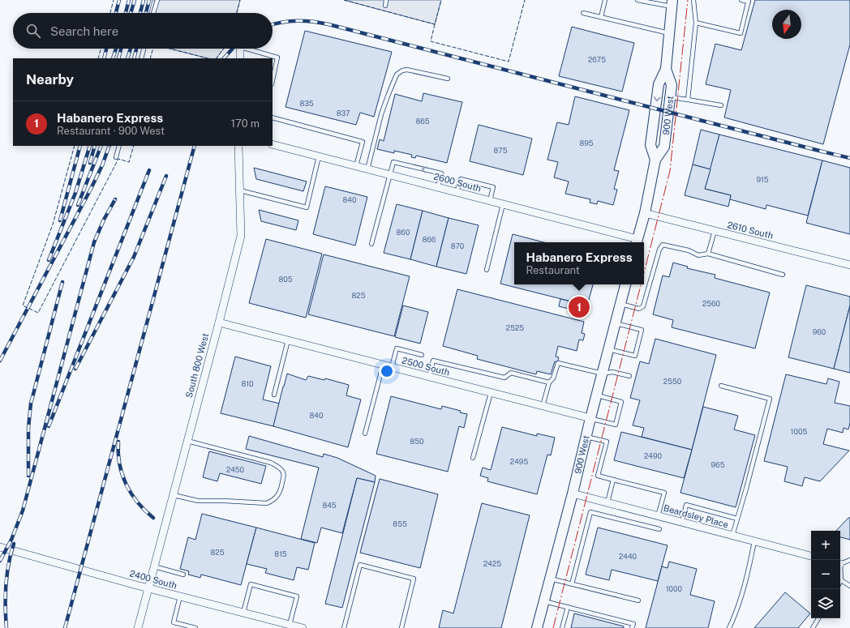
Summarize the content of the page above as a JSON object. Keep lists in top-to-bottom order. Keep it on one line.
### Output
{"streets":{"main road":["900 West"],"street":["2600 South","2610 South","South 800 West","2500 South","Beardsley Place","2400 South"]},"crossings":[["900 West","2600 South"],["900 West","2610 South"],["900 West","2500 South"],["900 West","Beardsley Place"],["South 800 West","2500 South"],["South 800 West","2400 South"]],"house_numbers":["2675","835","837","865","895","875","915","840","860","866","870","805","825","2560","2525","960","2550","810","840","1005","850","2490","2495","965","2450","845","855","825","815","2440","2425","1000"],"north":"bottom","page":{"search":"Search here","heading":"Nearby","list":[{"mark":"1","name":"Habanero Express","note":"Restaurant · 900 West","value":"170 m"}],"popup":["Habanero Express","Restaurant"],"pins":"1","map_buttons":["+","−"]}}
